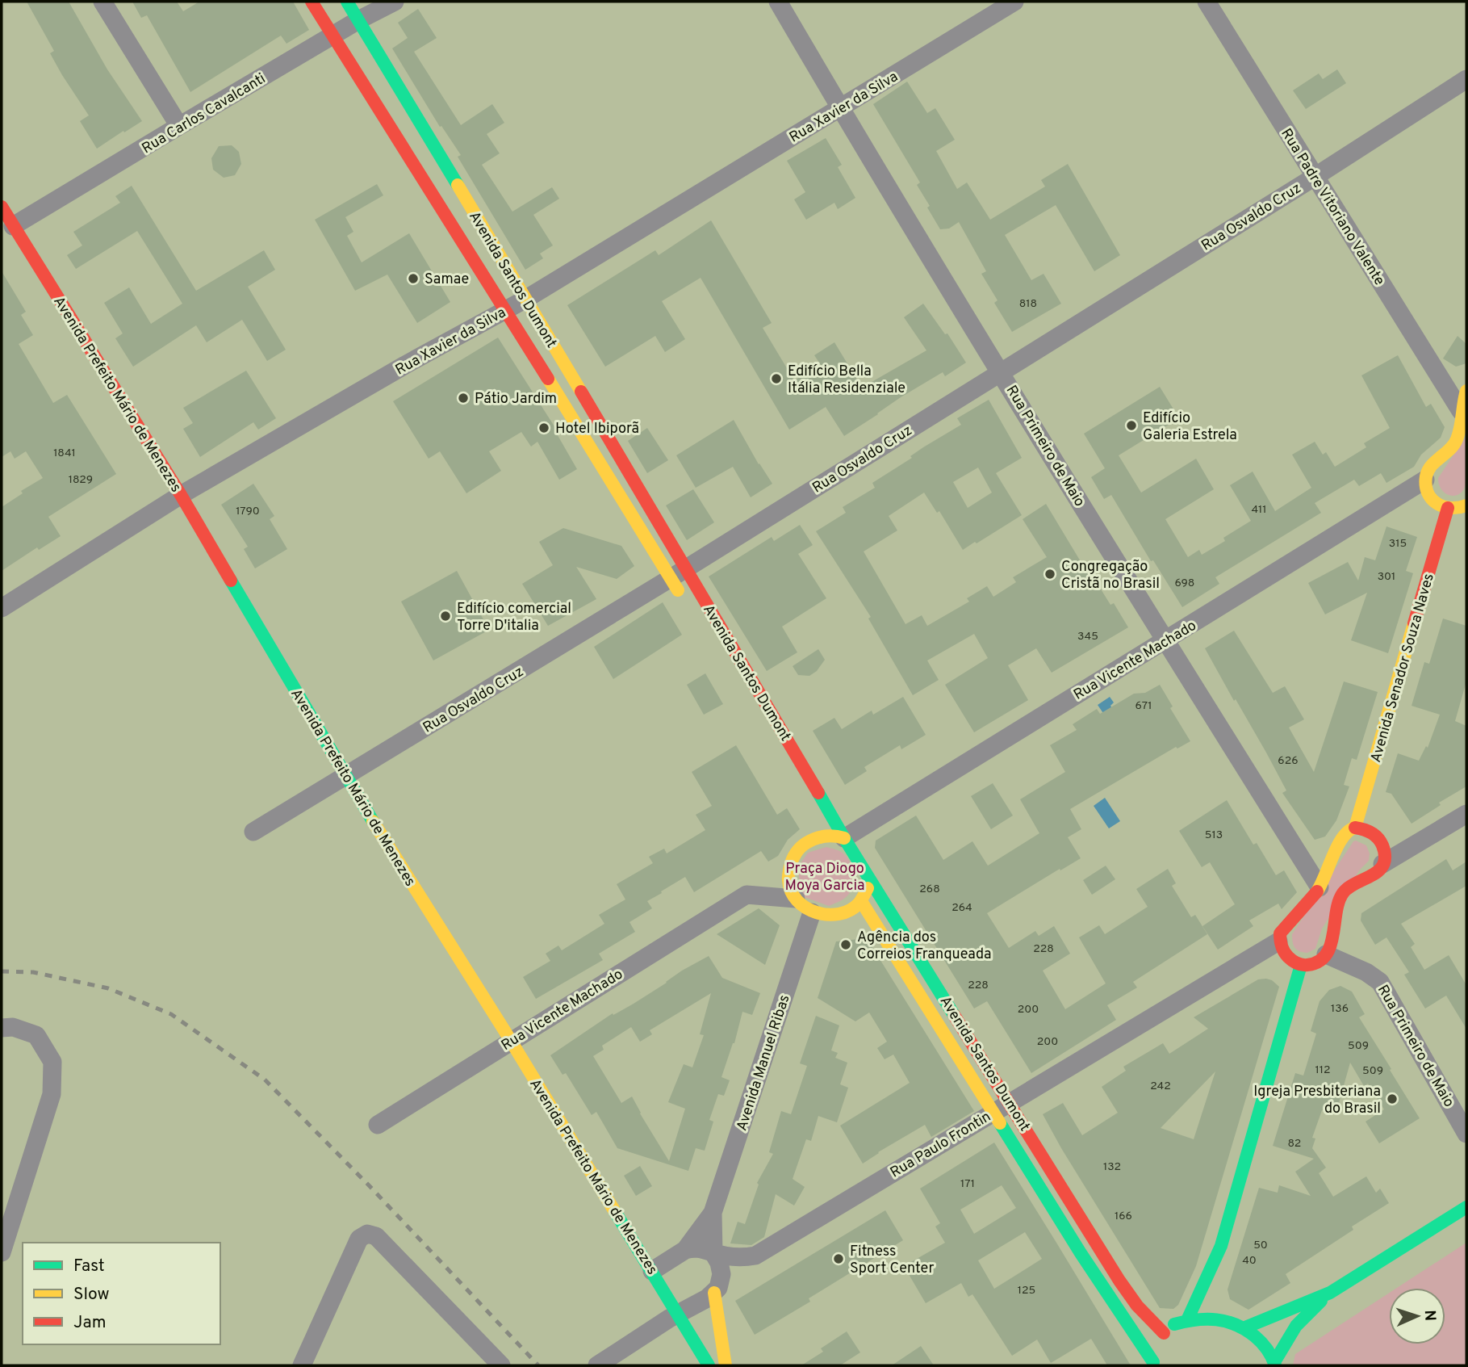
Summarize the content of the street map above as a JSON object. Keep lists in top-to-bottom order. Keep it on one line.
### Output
{"streets":{"main road":["Avenida Santos Dumont","Avenida Prefeito Mário de Menezes","Avenida Senador Souza Naves"],"street":["Rua Xavier da Silva","Rua Carlos Cavalcanti","Rua Padre Vitoriano Valente","Rua Osvaldo Cruz","Rua Primeiro de Maio","Rua Vicente Machado","Avenida Manuel Ribas","Rua Paulo Frontin"]},"crossings":[["Rua Xavier da Silva","Avenida Santos Dumont"],["Rua Xavier da Silva","Avenida Prefeito Mário de Menezes"],["Rua Xavier da Silva","Rua Primeiro de Maio"],["Rua Carlos Cavalcanti","Avenida Santos Dumont"],["Rua Carlos Cavalcanti","Avenida Prefeito Mário de Menezes"],["Rua Padre Vitoriano Valente","Rua Osvaldo Cruz"],["Rua Osvaldo Cruz","Avenida Santos Dumont"],["Rua Osvaldo Cruz","Avenida Prefeito Mário de Menezes"],["Rua Osvaldo Cruz","Rua Primeiro de Maio"],["Avenida Santos Dumont","Rua Vicente Machado"],["Avenida Santos Dumont","Avenida Manuel Ribas"],["Avenida Santos Dumont","Rua Paulo Frontin"],["Avenida Prefeito Mário de Menezes","Rua Vicente Machado"],["Avenida Prefeito Mário de Menezes","Avenida Manuel Ribas"],["Avenida Prefeito Mário de Menezes","Rua Paulo Frontin"],["Rua Primeiro de Maio","Rua Vicente Machado"],["Rua Vicente Machado","Avenida Manuel Ribas"],["Avenida Manuel Ribas","Rua Paulo Frontin"]],"parks":["Praça Diogo Moya Garcia"],"places":["Samae","Edifício Bella Itália Residenziale","Pátio Jardim","Edifício Galeria Estrela","Hotel Ibiporã","Congregação Cristã no Brasil","Edifício comercial Torre D'italia","Agência dos Correios Franqueada","Igreja Presbiteriana do Brasil","Fitness Sport Center"],"house_numbers":["818","1841","1829","411","1790","315","301","698","345","671","626","513","268","264","228","228","136","200","200","509","112","509","242","82","132","171","166","50","40","125"],"legend":["Fast","Slow","Jam"],"north":"right"}
